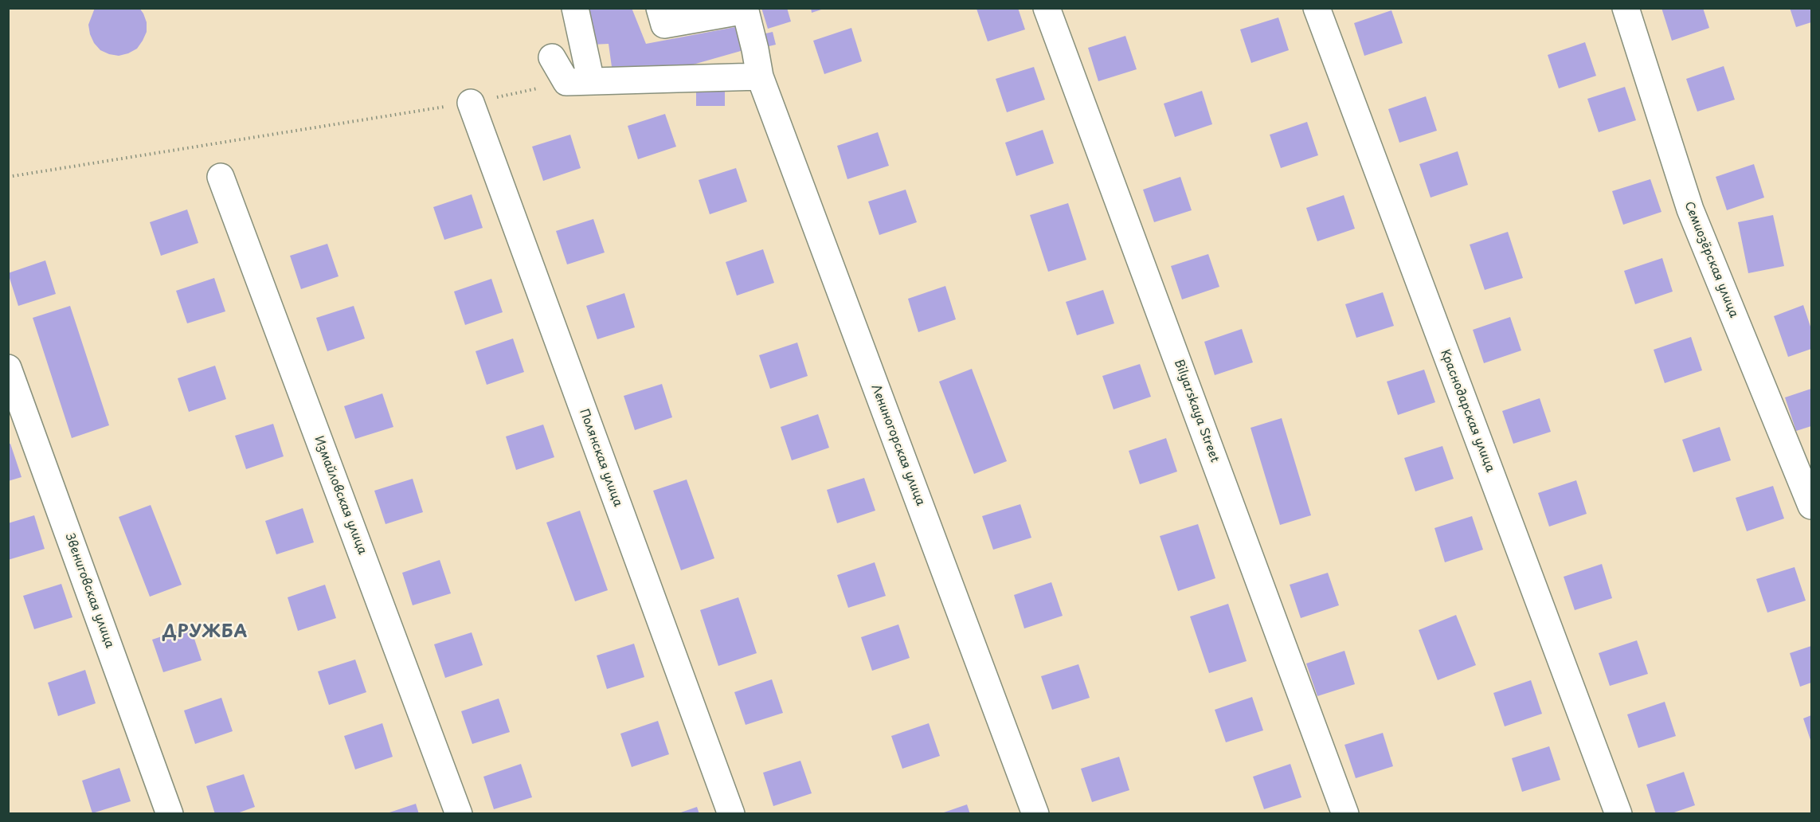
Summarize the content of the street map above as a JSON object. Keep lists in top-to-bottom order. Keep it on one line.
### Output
{"streets":{"street":["Семиозёрская улица","Bilyarskaya Street","Краснодарская улица","Лениногорская улица","Полянская улица","Измайловская улица","Звениговская улица"]},"districts":["ДРУЖБА"]}
